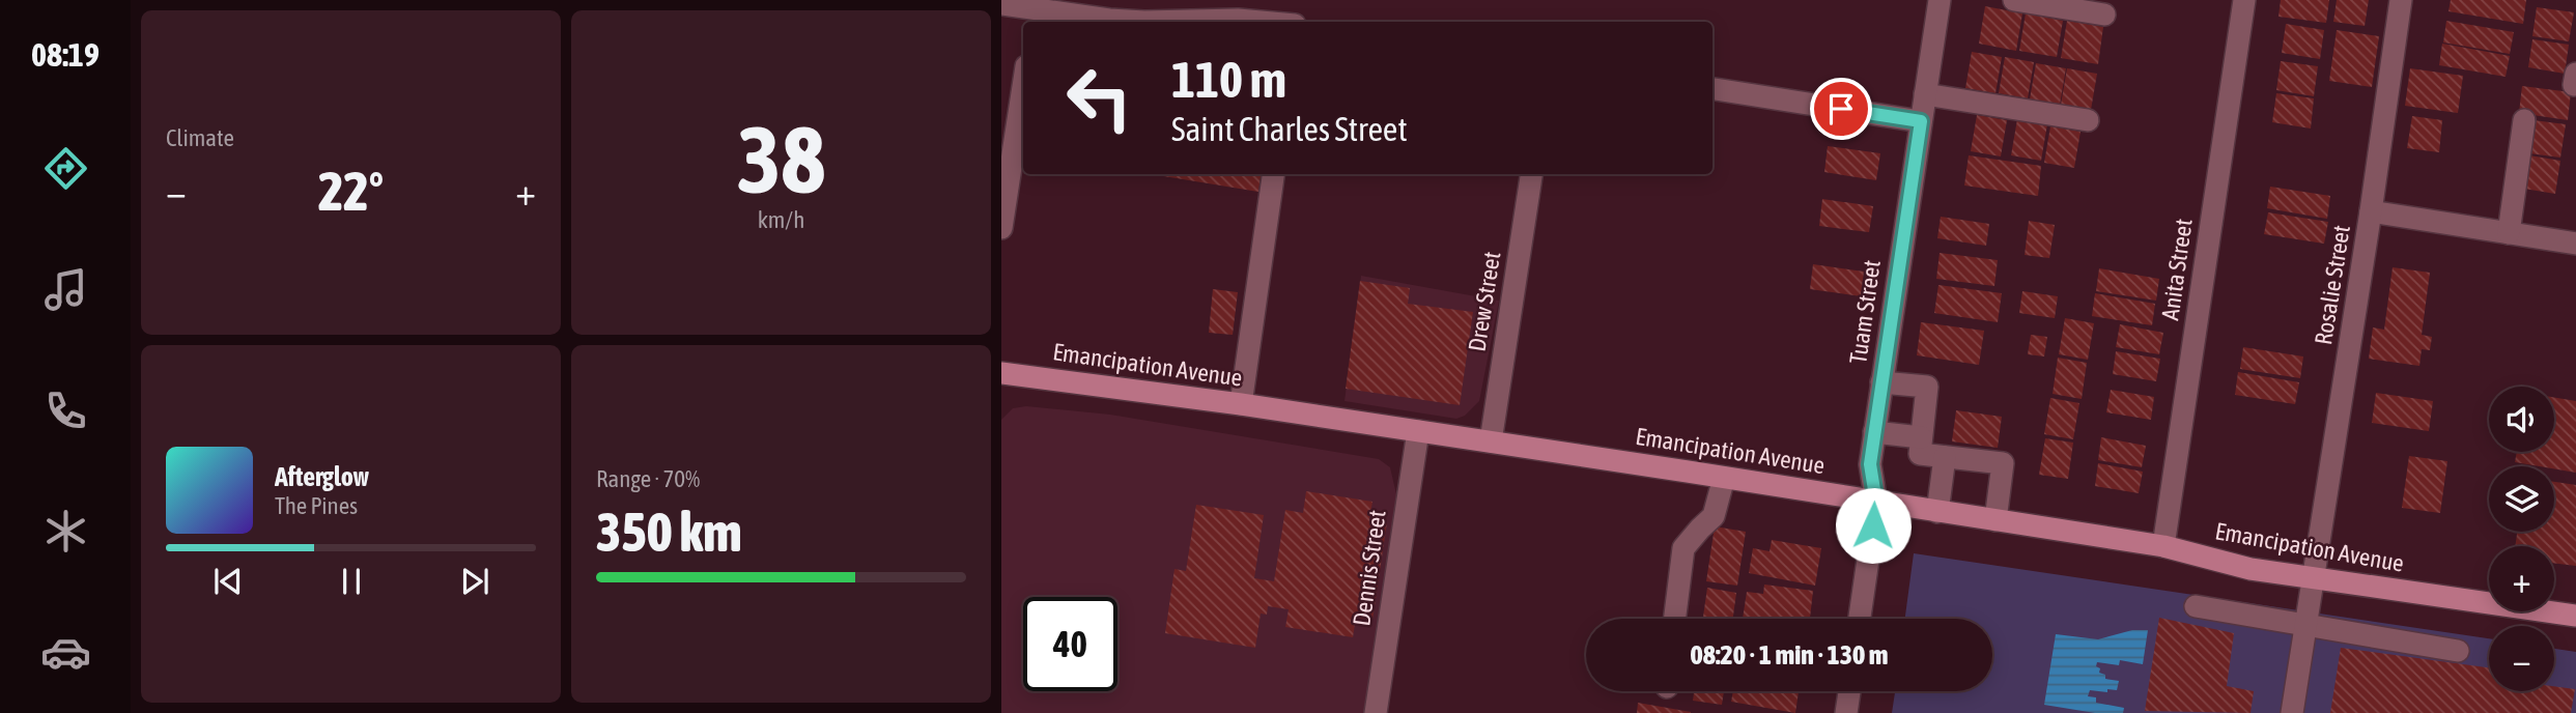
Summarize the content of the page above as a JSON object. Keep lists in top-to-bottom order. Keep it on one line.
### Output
{"streets":{"main road":["Emancipation Avenue"],"street":["Anita Street","Rosalie Street","Drew Street","Tuam Street","Dennis Street"]},"crossings":[["Anita Street","Emancipation Avenue"],["Rosalie Street","Emancipation Avenue"],["Drew Street","Emancipation Avenue"],["Tuam Street","Emancipation Avenue"],["Emancipation Avenue","Dennis Street"]],"page":{"tabs":"08:19","tile":["Climate",["38","km/h"],["Range · 70%","350 km"]],"turn":["110 m","Saint Charles Street"],"heat":["−","22°","+"],"map_buttons":["+","−"],"song":["Afterglow","The Pines"],"limit":"40","trip":"08:20 · 1 min · 130 m"}}
